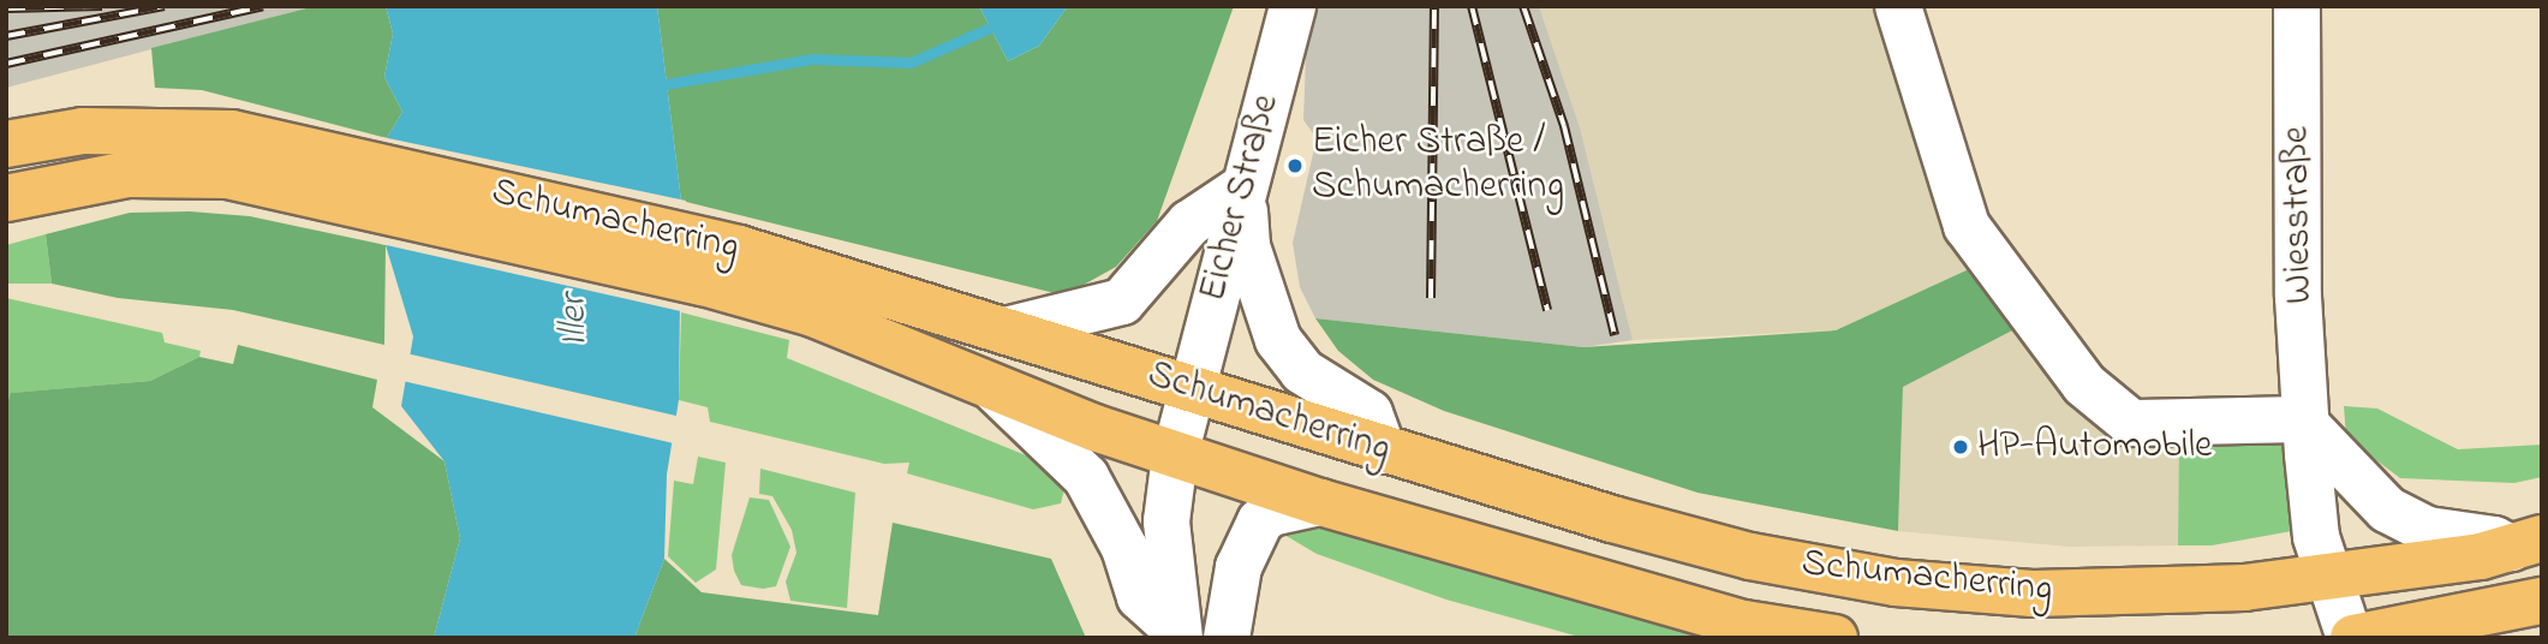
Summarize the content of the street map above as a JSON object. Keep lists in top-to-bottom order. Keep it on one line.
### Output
{"streets":{"main road":["Schumacherring"],"street":["Eicher Straße","Wiesstraße"]},"crossings":[["Eicher Straße","Schumacherring"],["Wiesstraße","Schumacherring"]],"water":["Iller"],"places":["Eicher Straße / Schumacherring","HP-Automobile"]}
